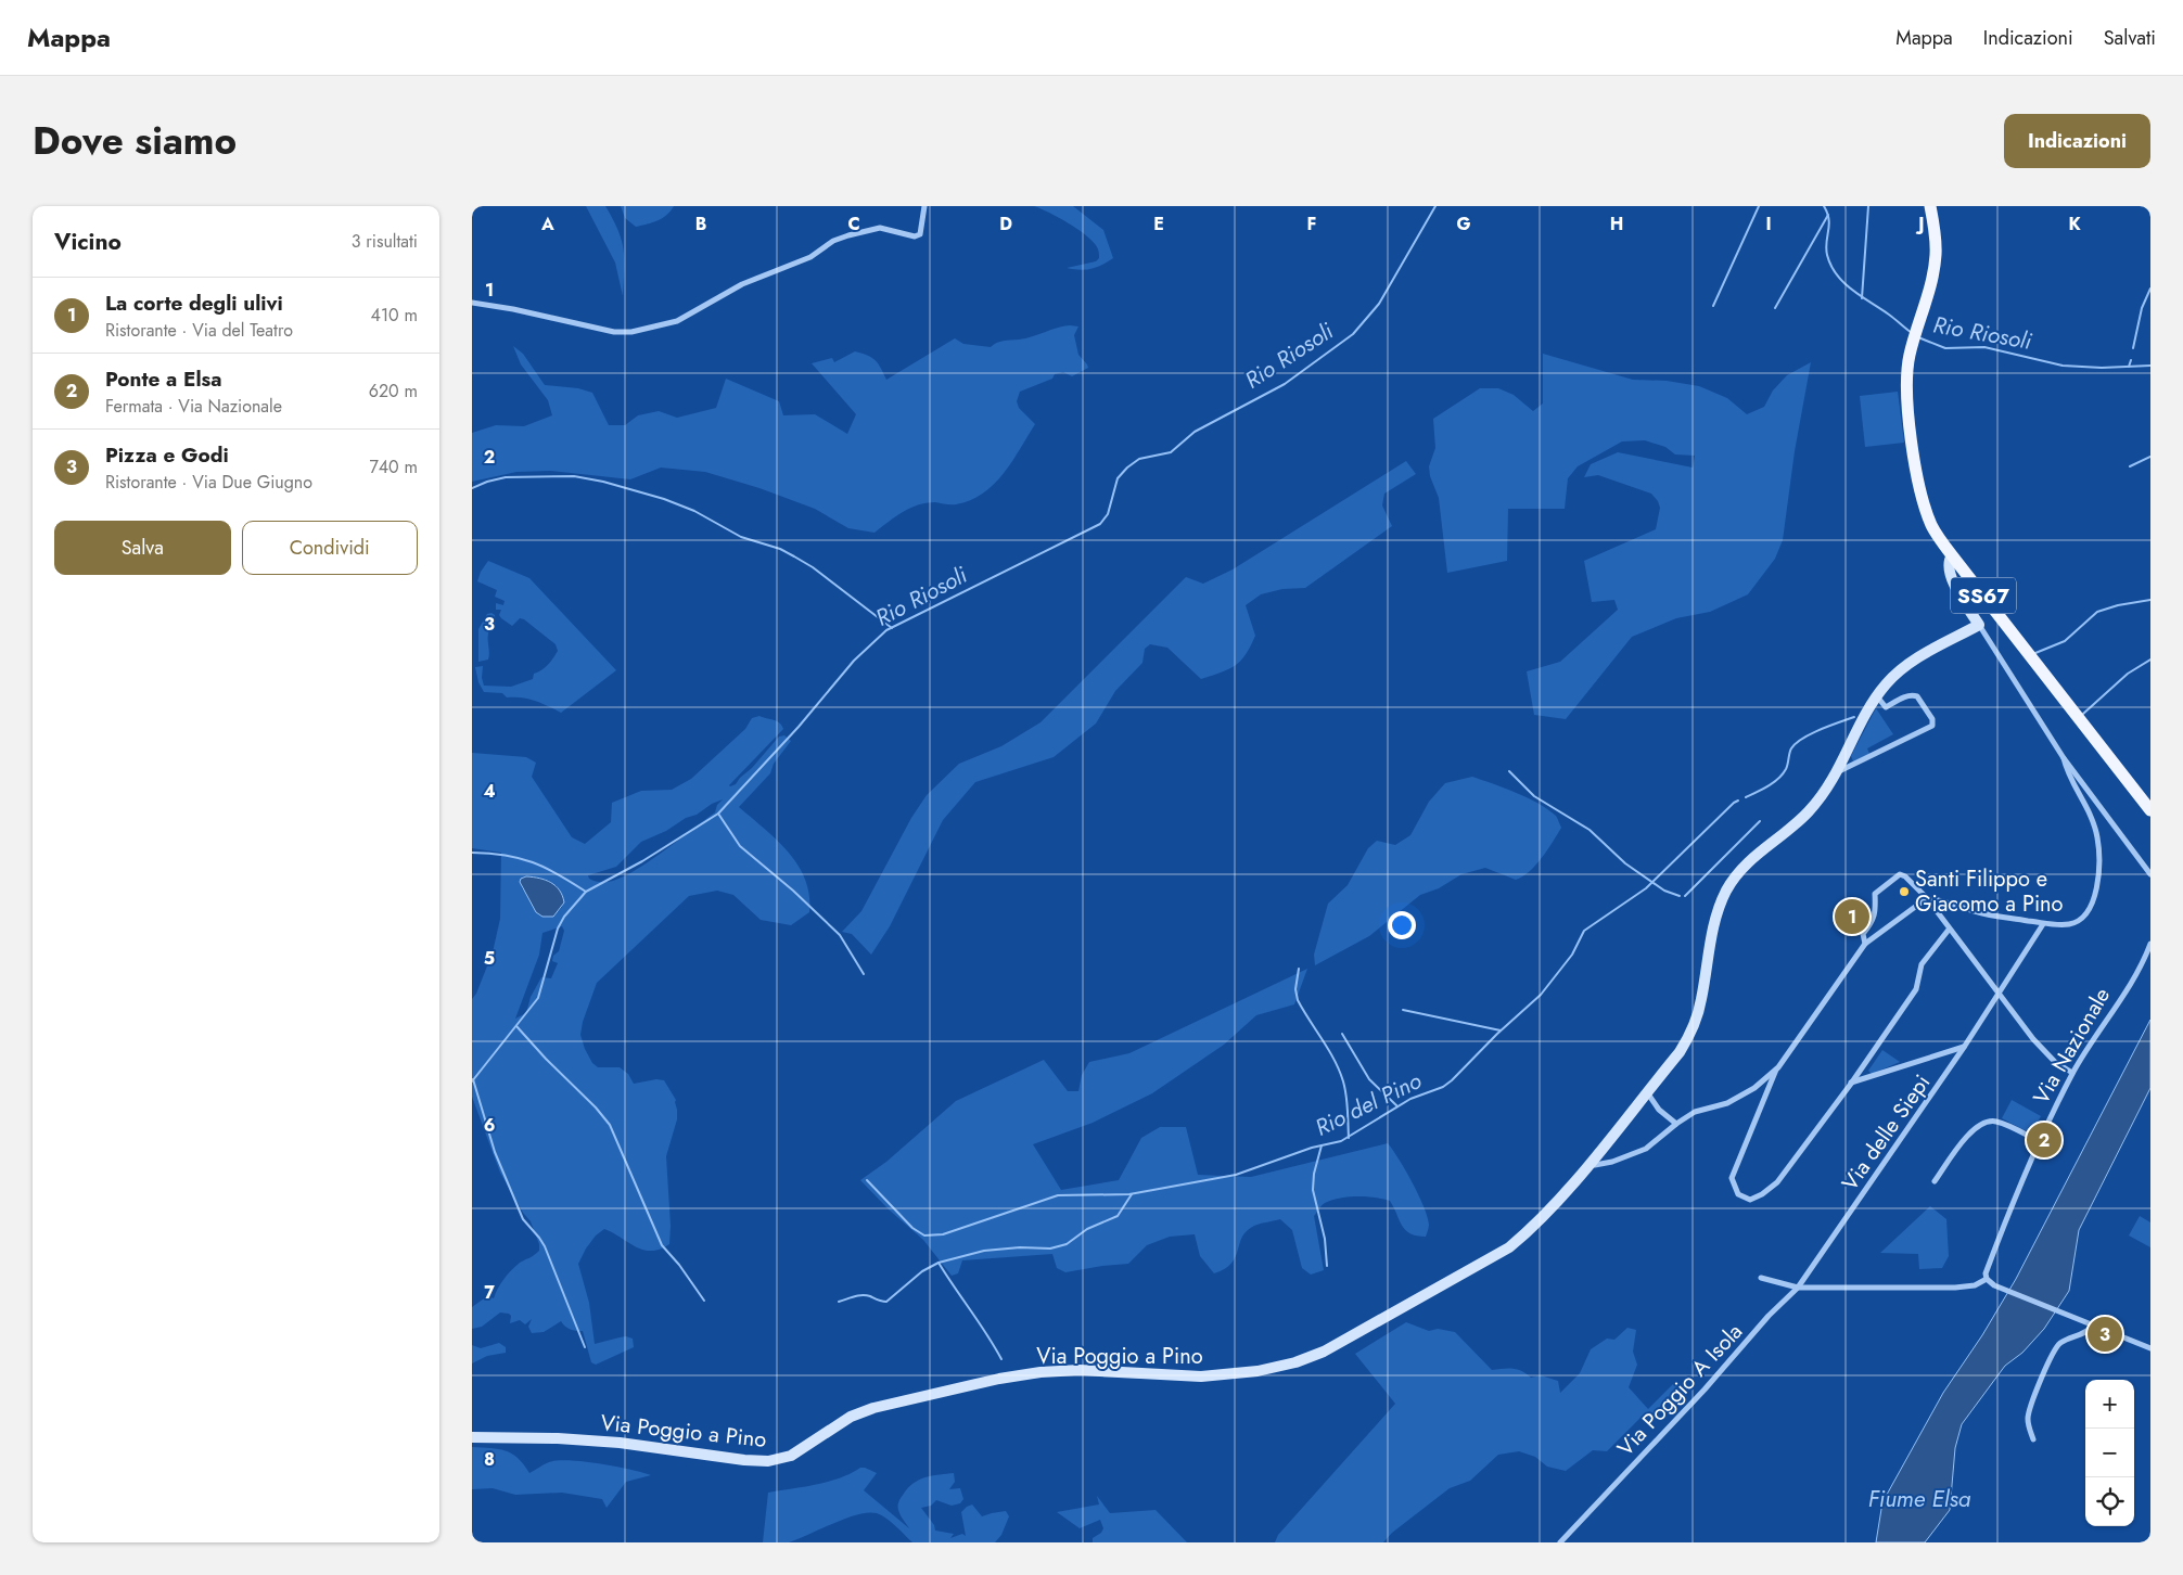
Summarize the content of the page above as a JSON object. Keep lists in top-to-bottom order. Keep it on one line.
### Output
{"streets":{"main road":["SS67"],"street":["Via Nazionale","Via delle Siepi","Via Poggio a Pino","Via Poggio A Isola"]},"crossings":[["Via delle Siepi","Via Poggio A Isola"]],"water":["Rio Riosoli","Rio del Pino","Fiume Elsa"],"places":["Santi Filippo e Giacomo a Pino"],"page":{"header":"Mappa","nav":["Mappa","Indicazioni","Salvati"],"title":"Dove siamo","buttons":["Indicazioni",["Salva","Condividi"]],"heading":["Vicino","3 risultati"],"list":[{"mark":"1","name":"La corte degli ulivi","note":"Ristorante · Via del Teatro","value":"410 m"},{"mark":"2","name":"Ponte a Elsa","note":"Fermata · Via Nazionale","value":"620 m"},{"mark":"3","name":"Pizza e Godi","note":"Ristorante · Via Due Giugno","value":"740 m"}],"pins":["1","2","3"],"map_buttons":["+","−"]},"grid":{"columns":["A","B","C","D","E","F","G","H","I","J","K"],"rows":["1","2","3","4","5","6","7","8"]}}
